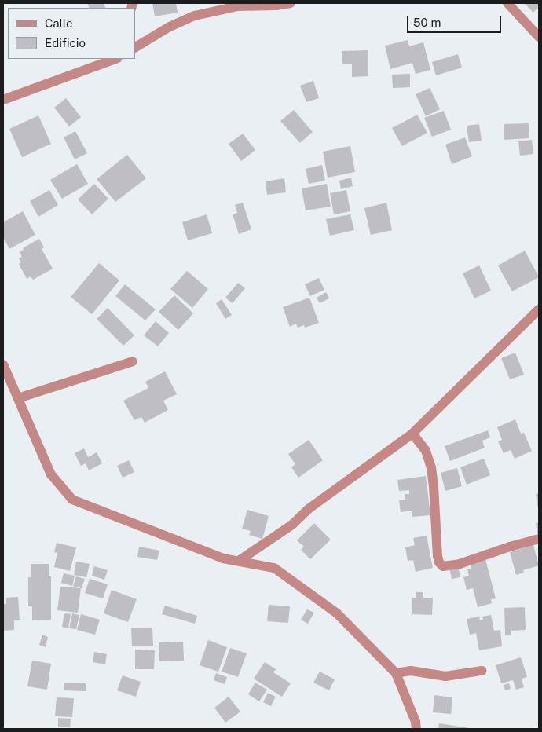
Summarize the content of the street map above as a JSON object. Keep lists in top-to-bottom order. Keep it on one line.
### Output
{"legend":["Calle","Edificio"],"scale_bar":"50 m"}
